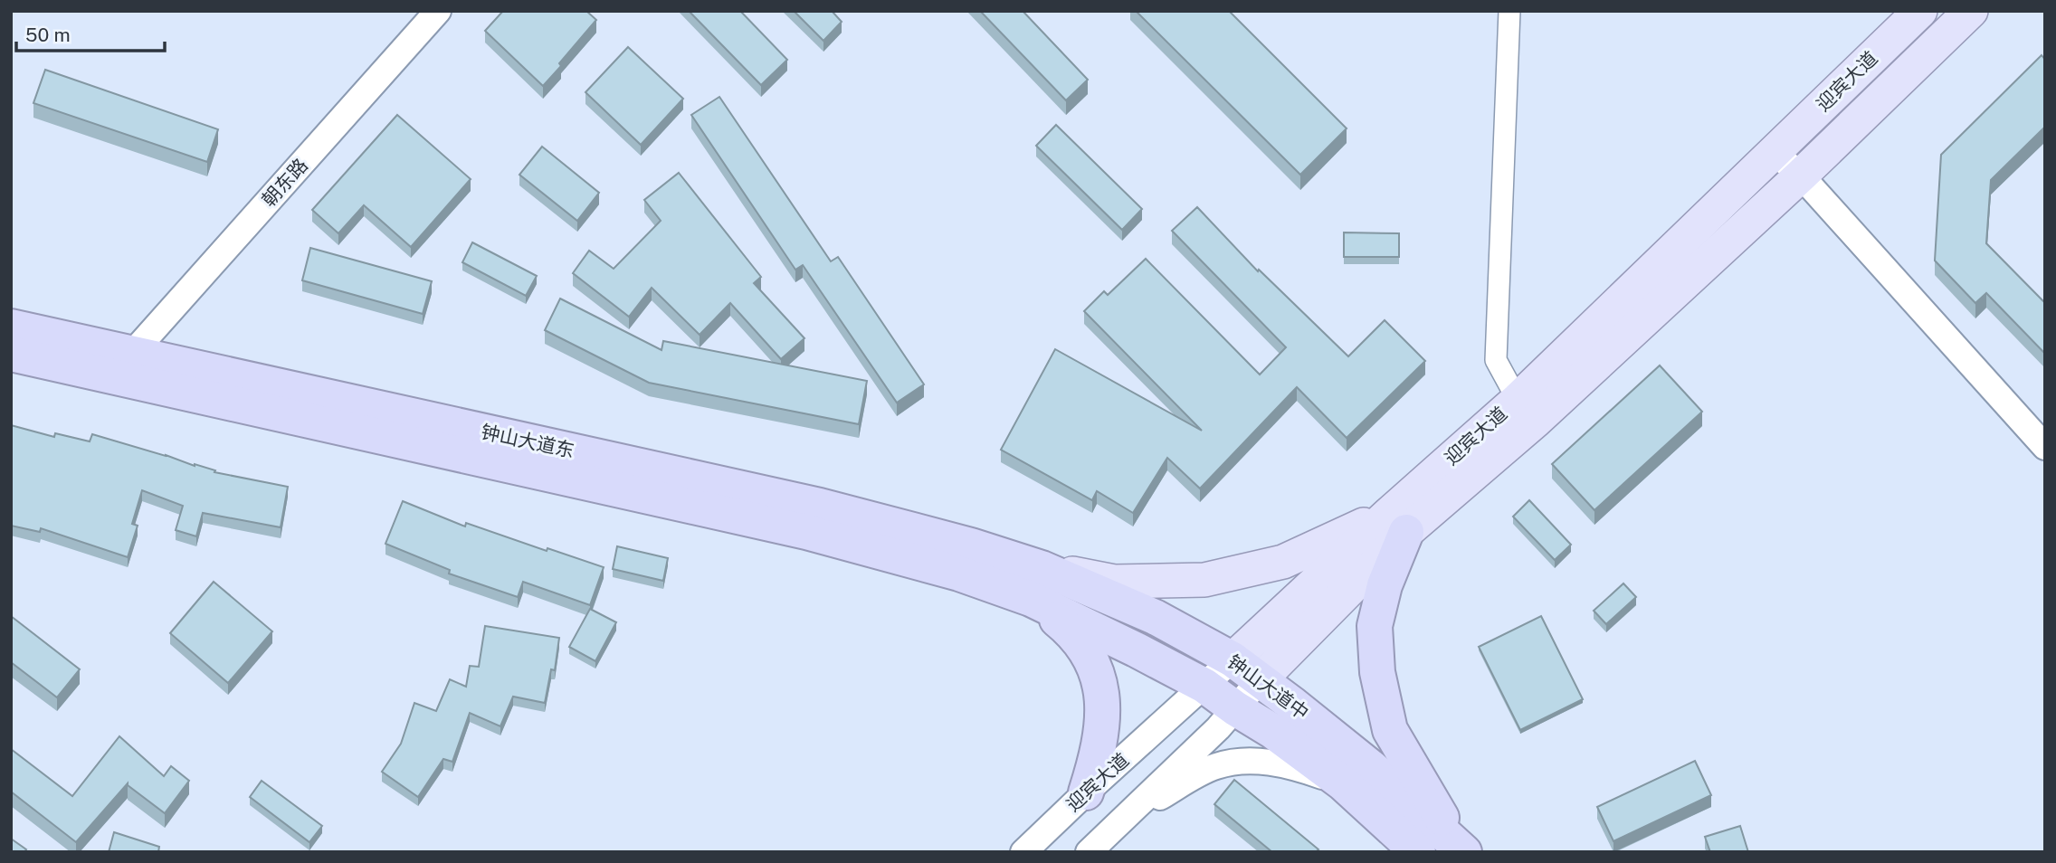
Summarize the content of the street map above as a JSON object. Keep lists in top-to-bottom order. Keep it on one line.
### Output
{"streets":{"highway":["钟山大道东","钟山大道中"],"main road":["迎宾大道"],"street":["朝东路"]},"crossings":[["迎宾大道","钟山大道中"],["朝东路","钟山大道东"],["钟山大道东","钟山大道中"]],"scale_bar":"50 m"}
